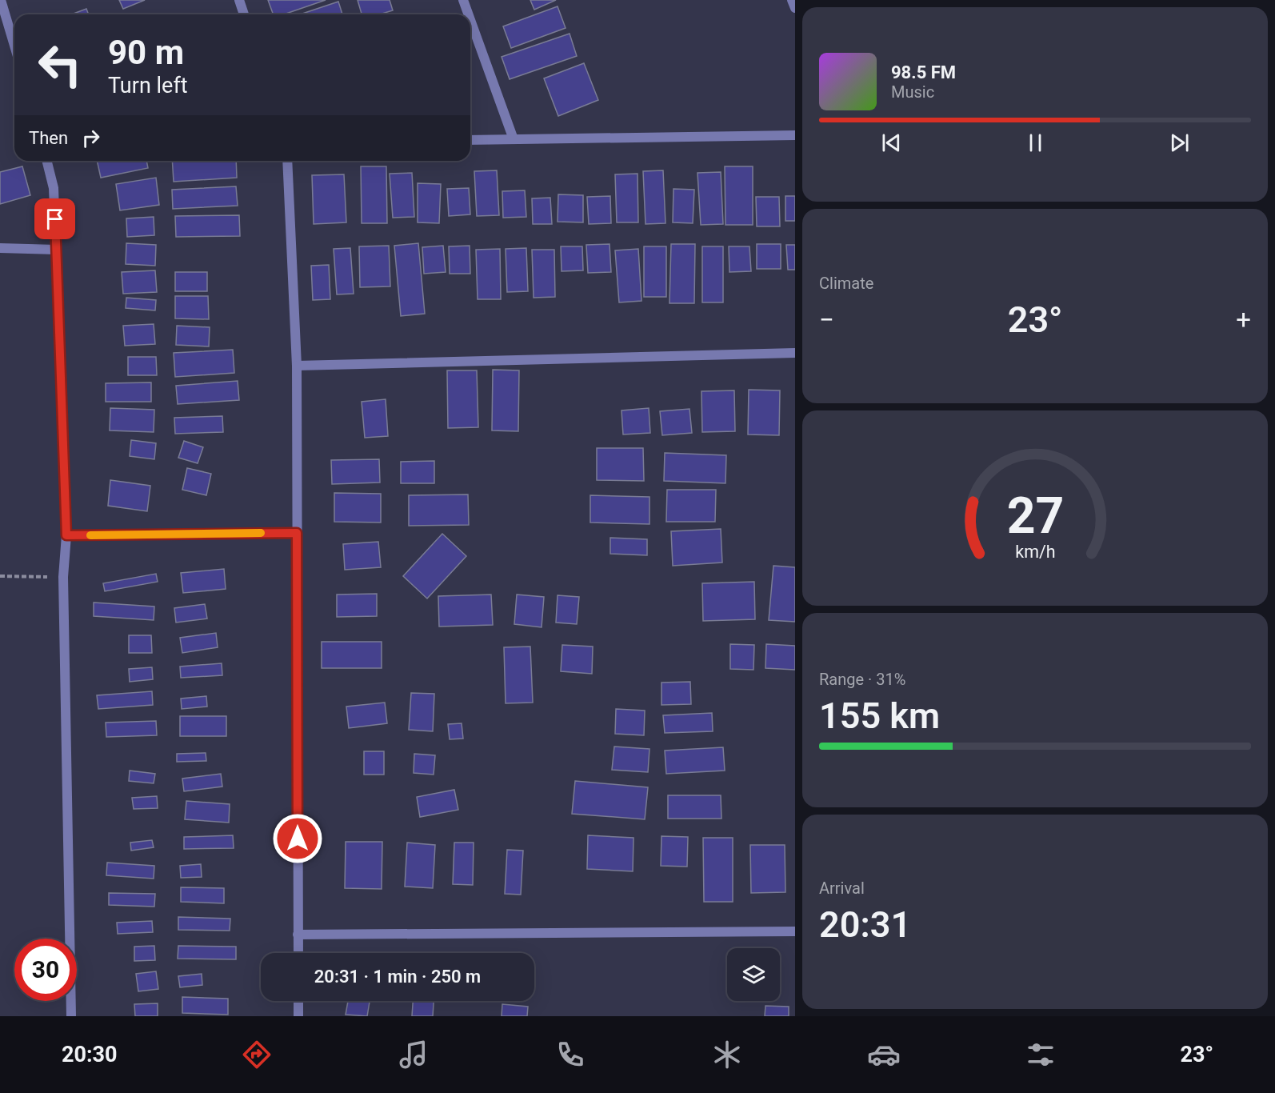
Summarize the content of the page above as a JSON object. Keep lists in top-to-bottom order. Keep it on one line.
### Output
{"page":{"turn":["90 m","Turn left"],"song":["98.5 FM","Music"],"then":"Then","tile":["Climate",["Range · 31%","155 km"],["Arrival","20:31"]],"heat":["−","23°","+"],"limit":"30","trip":"20:31 · 1 min · 250 m","tabs":["20:30","23°"],"gauge":["27","km/h"]}}
